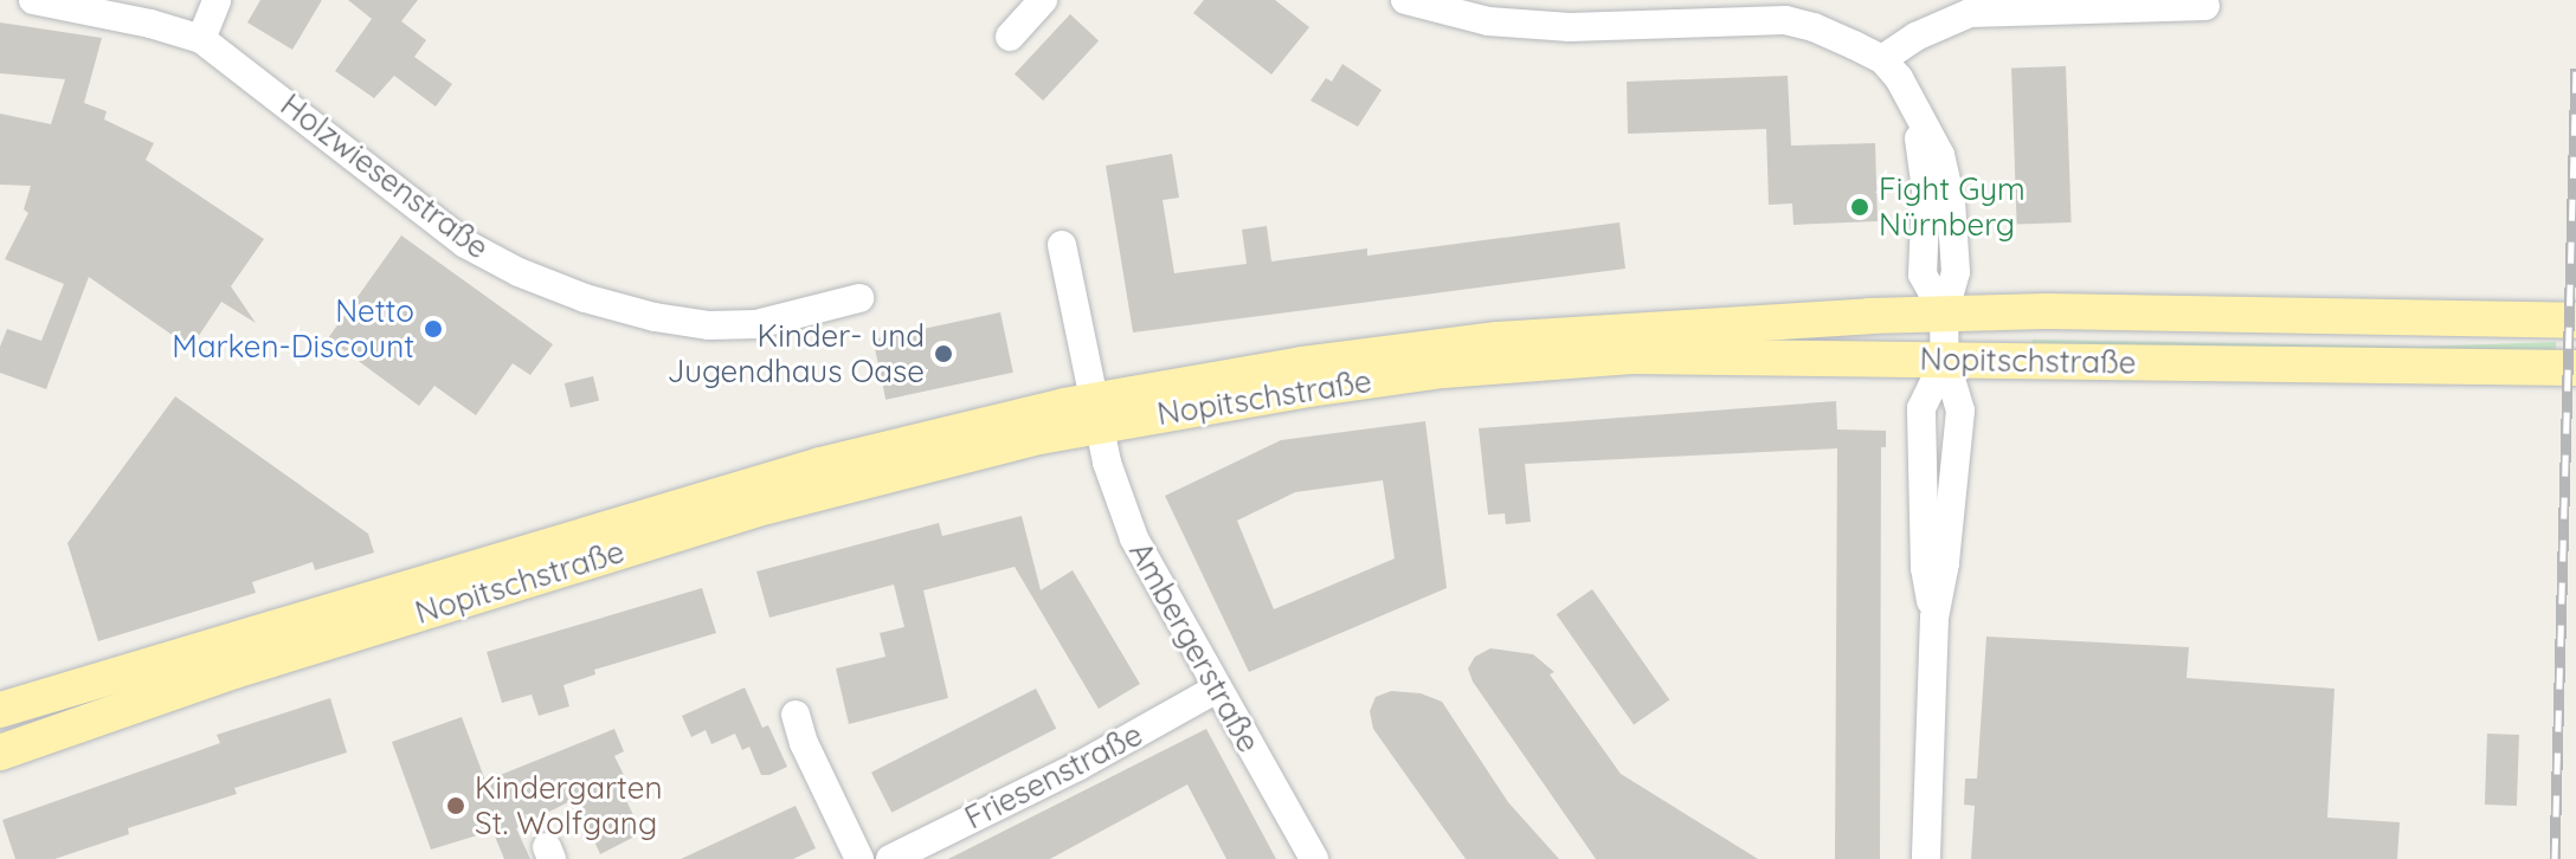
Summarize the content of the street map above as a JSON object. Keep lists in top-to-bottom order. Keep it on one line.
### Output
{"streets":{"main road":["Nopitschstraße"],"street":["Holzwiesenstraße","Ambergerstraße","Friesenstraße"]},"crossings":[["Nopitschstraße","Ambergerstraße"],["Ambergerstraße","Friesenstraße"]],"places":["Fight Gym Nürnberg","Netto Marken-Discount","Kinder- und Jugendhaus Oase","Kindergarten St. Wolfgang"]}
